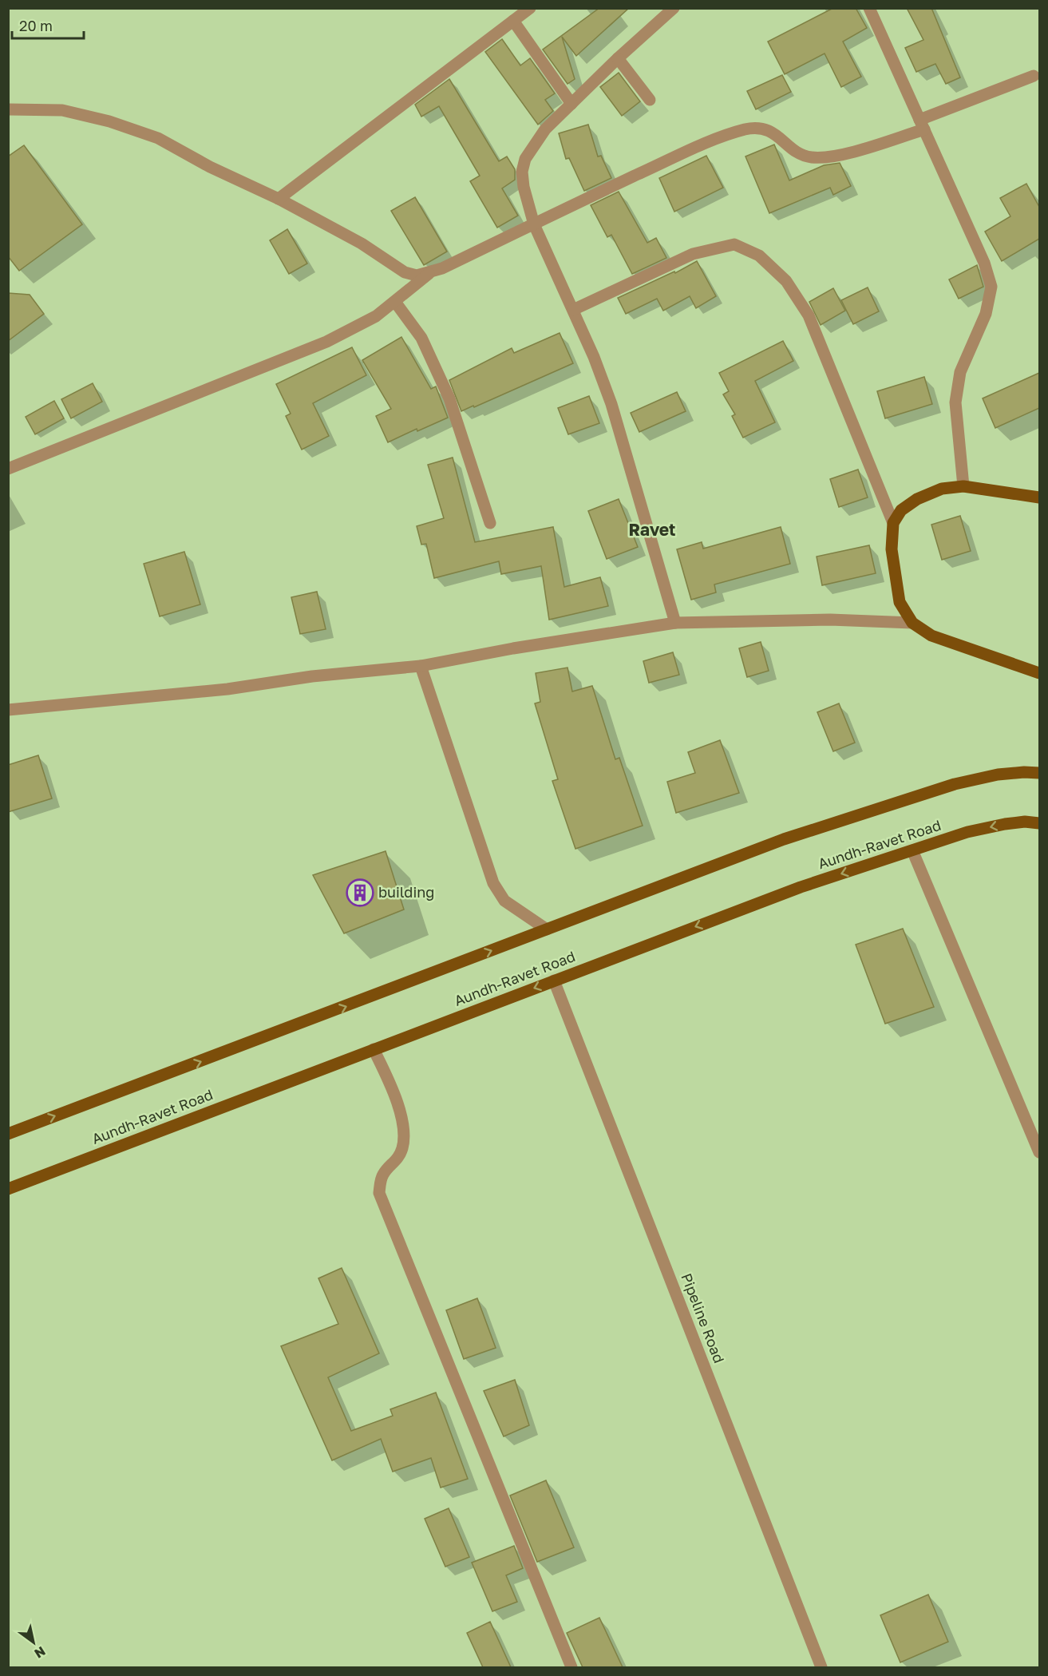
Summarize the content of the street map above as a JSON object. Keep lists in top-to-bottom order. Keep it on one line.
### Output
{"streets":{"main road":["Aundh-Ravet Road"],"street":["Pipeline Road"]},"crossings":[["Aundh-Ravet Road","Pipeline Road"]],"districts":["Ravet"],"places":{"building":["building"]},"scale_bar":"20 m","north":"bottom right"}
